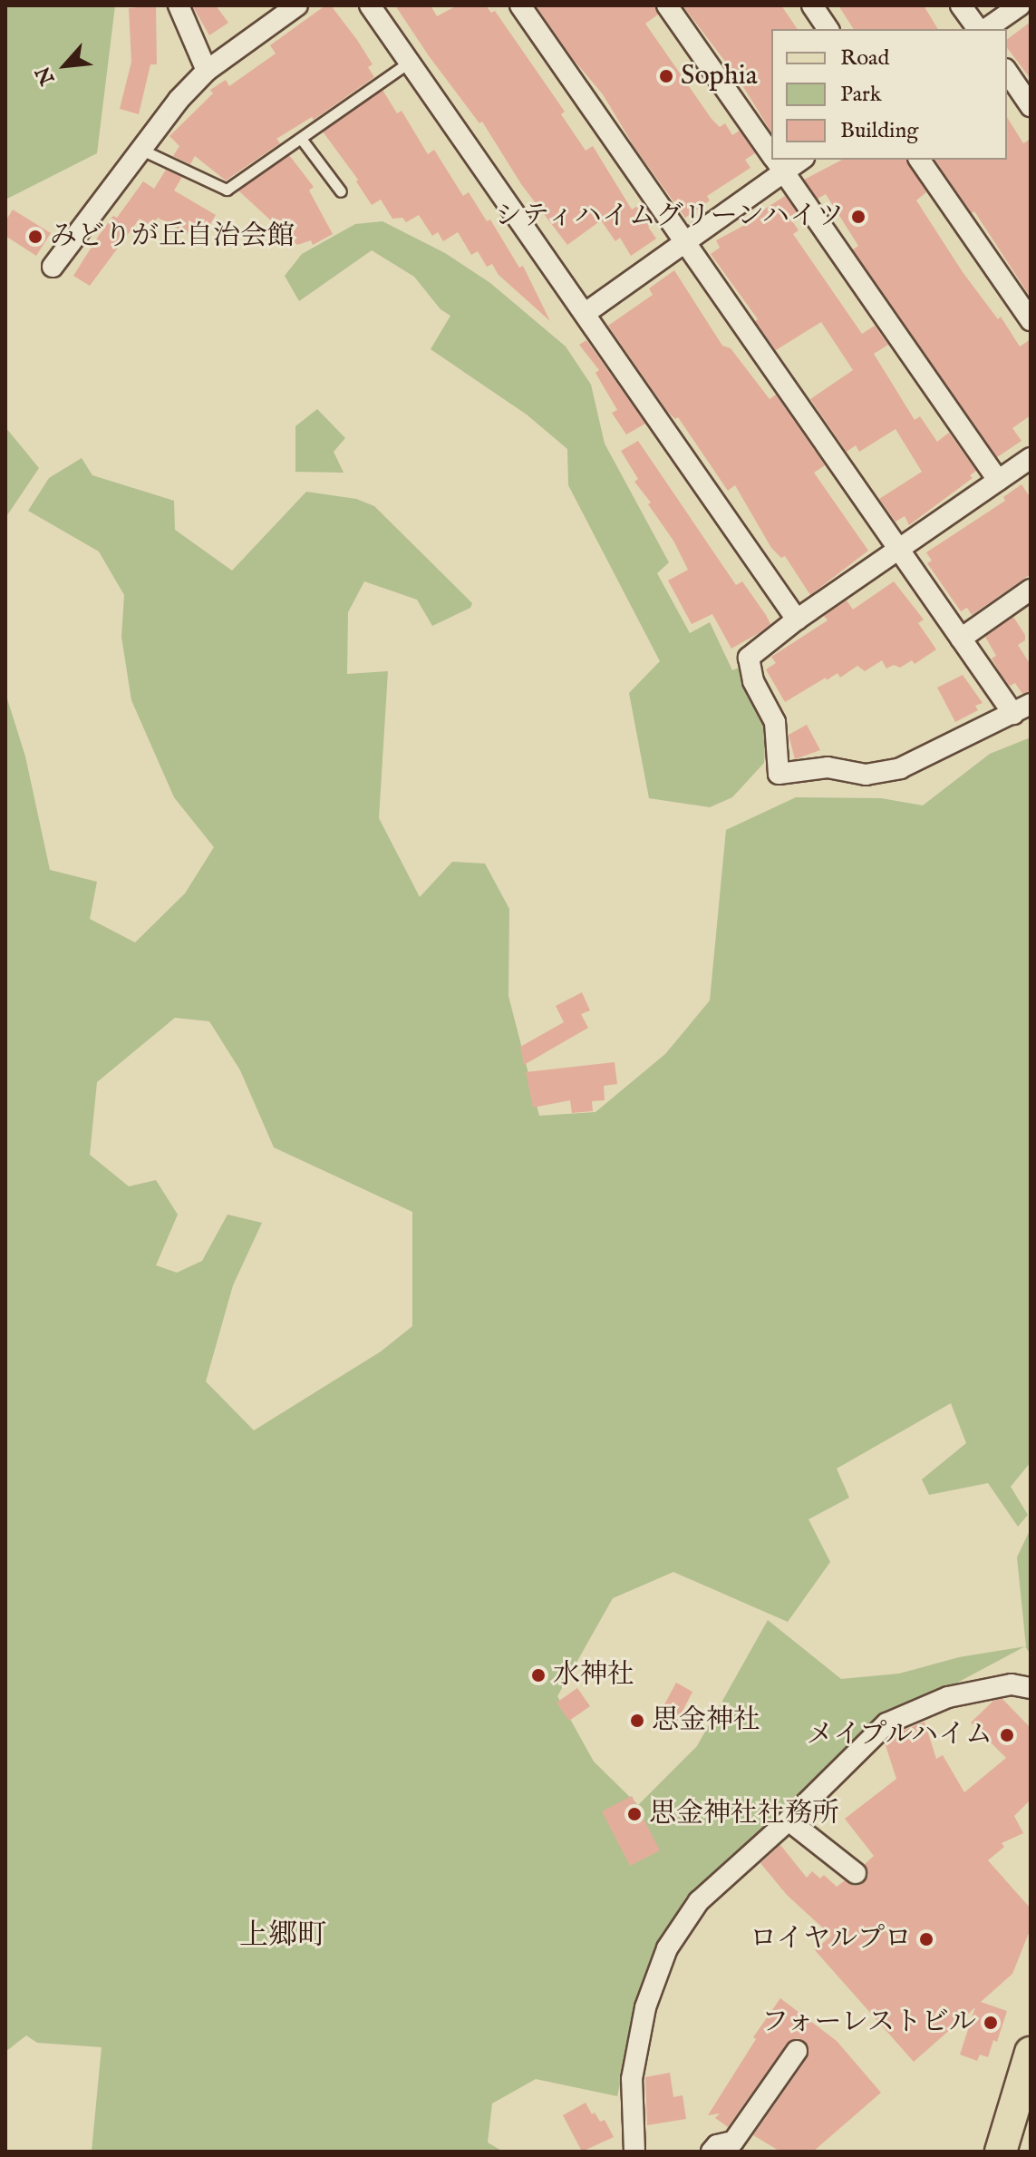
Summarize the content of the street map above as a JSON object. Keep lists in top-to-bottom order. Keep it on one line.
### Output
{"districts":["上郷町"],"places":["Sophia","シティハイムグリーンハイツ","みどりが丘自治会館","水神社","思金神社","メイプルハイム","思金神社社務所","ロイヤルプロ","フォーレストビル"],"legend":["Road","Park","Building"],"north":"bottom left"}
